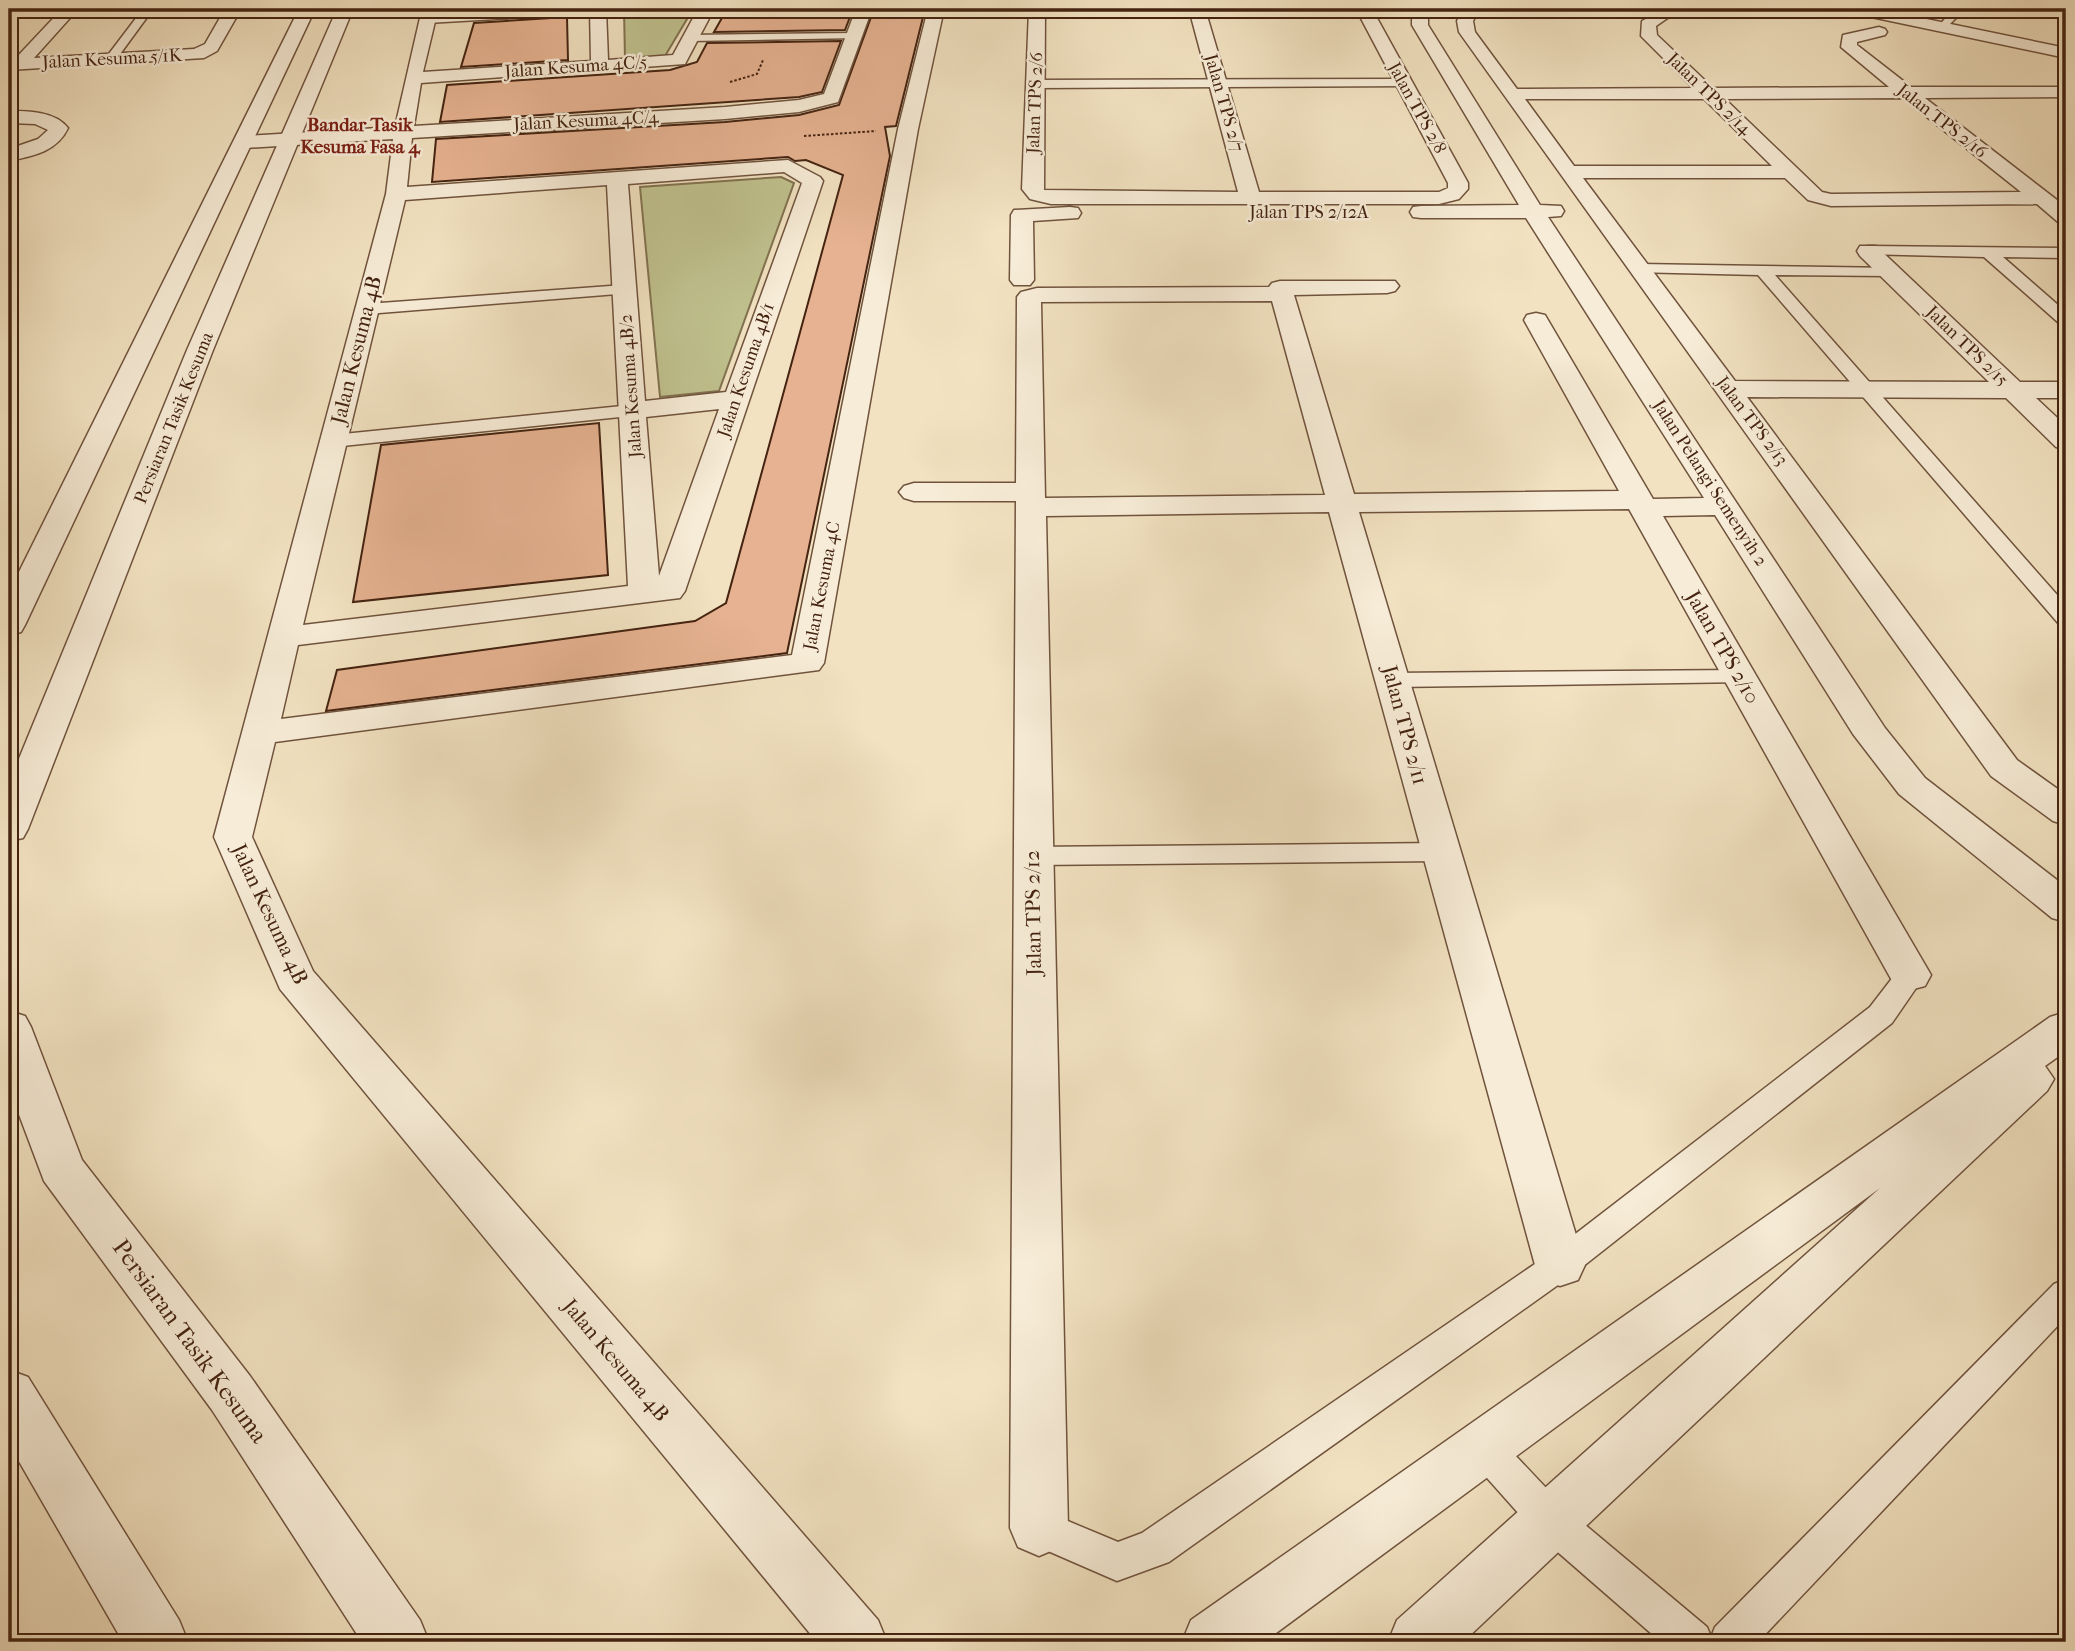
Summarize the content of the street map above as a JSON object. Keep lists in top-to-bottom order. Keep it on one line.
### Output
{"streets":{"street":["Jalan Kesuma 5/1K","Jalan Kesuma 4C/5","Jalan TPS 2/14","Jalan TPS 2/6","Jalan TPS 2/7","Jalan TPS 2/8","Jalan Kesuma 4C/4","Jalan TPS 2/16","Jalan TPS 2/12A","Jalan TPS 2/15","Jalan Kesuma 4B","Jalan Kesuma 4B/1","Jalan Kesuma 4B/2","Persiaran Tasik Kesuma","Jalan TPS 2/13","Jalan Pelangi Semenyih 2","Jalan Kesuma 4C","Jalan TPS 2/10","Jalan TPS 2/11","Jalan TPS 2/12"]},"crossings":[["Jalan TPS 2/14","Jalan TPS 2/16"],["Jalan TPS 2/6","Jalan TPS 2/7"],["Jalan TPS 2/6","Jalan TPS 2/8"],["Jalan TPS 2/7","Jalan TPS 2/8"],["Jalan Kesuma 4C/4","Jalan Kesuma 4B"],["Jalan Kesuma 4C/4","Persiaran Tasik Kesuma"],["Jalan TPS 2/12A","Jalan TPS 2/13"],["Jalan TPS 2/12A","Jalan Pelangi Semenyih 2"],["Jalan TPS 2/12A","Jalan TPS 2/12"],["Jalan Kesuma 4B","Jalan Kesuma 4B/1"],["Jalan Kesuma 4B","Jalan Kesuma 4C"],["Jalan Kesuma 4B/1","Jalan Kesuma 4B/2"]],"districts":["Bandar Tasik Kesuma Fasa 4"]}
